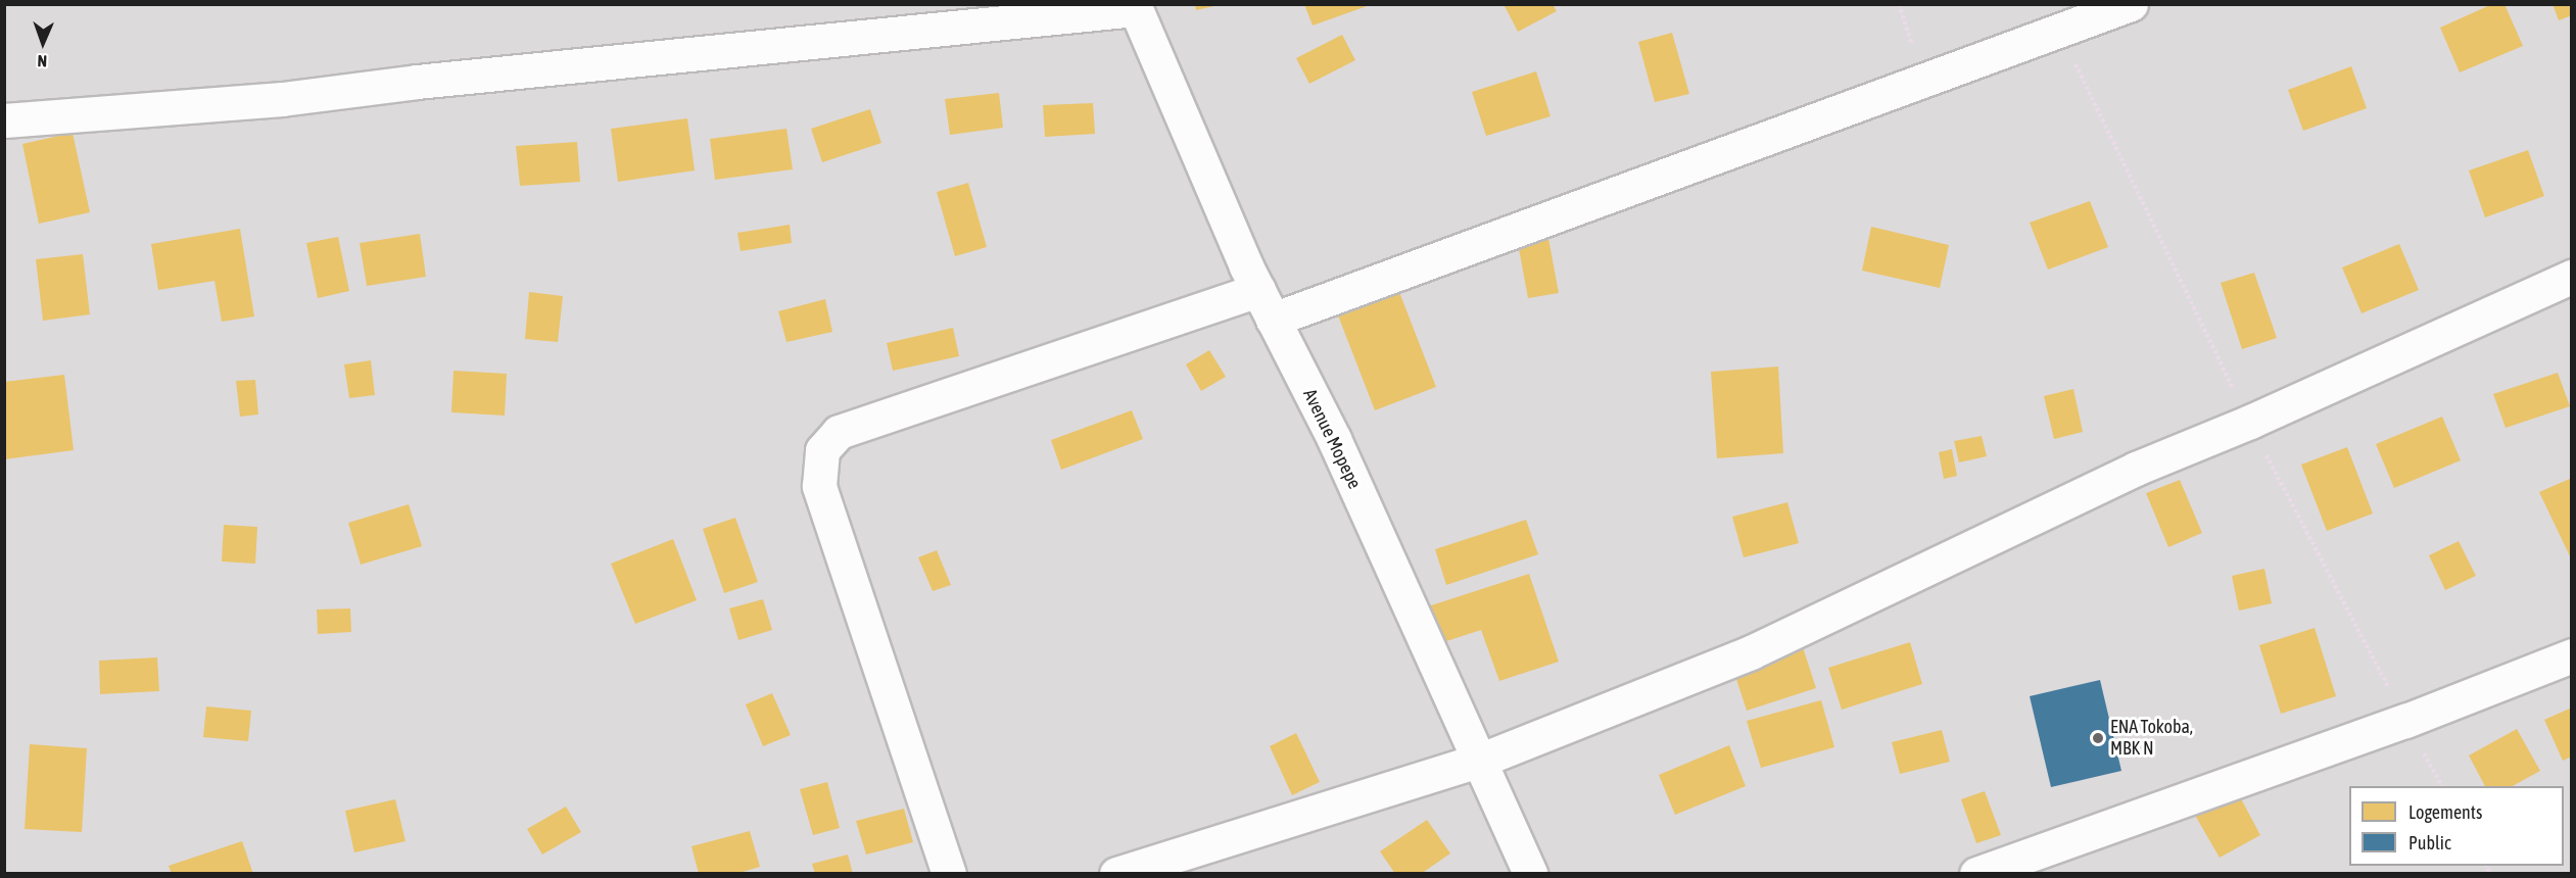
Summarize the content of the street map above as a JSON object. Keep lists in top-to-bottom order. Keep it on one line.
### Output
{"streets":{"street":["Avenue Mopepe"]},"places":["ENA Tokoba, MBK N"],"legend":["Logements","Public"],"north":"bottom"}
